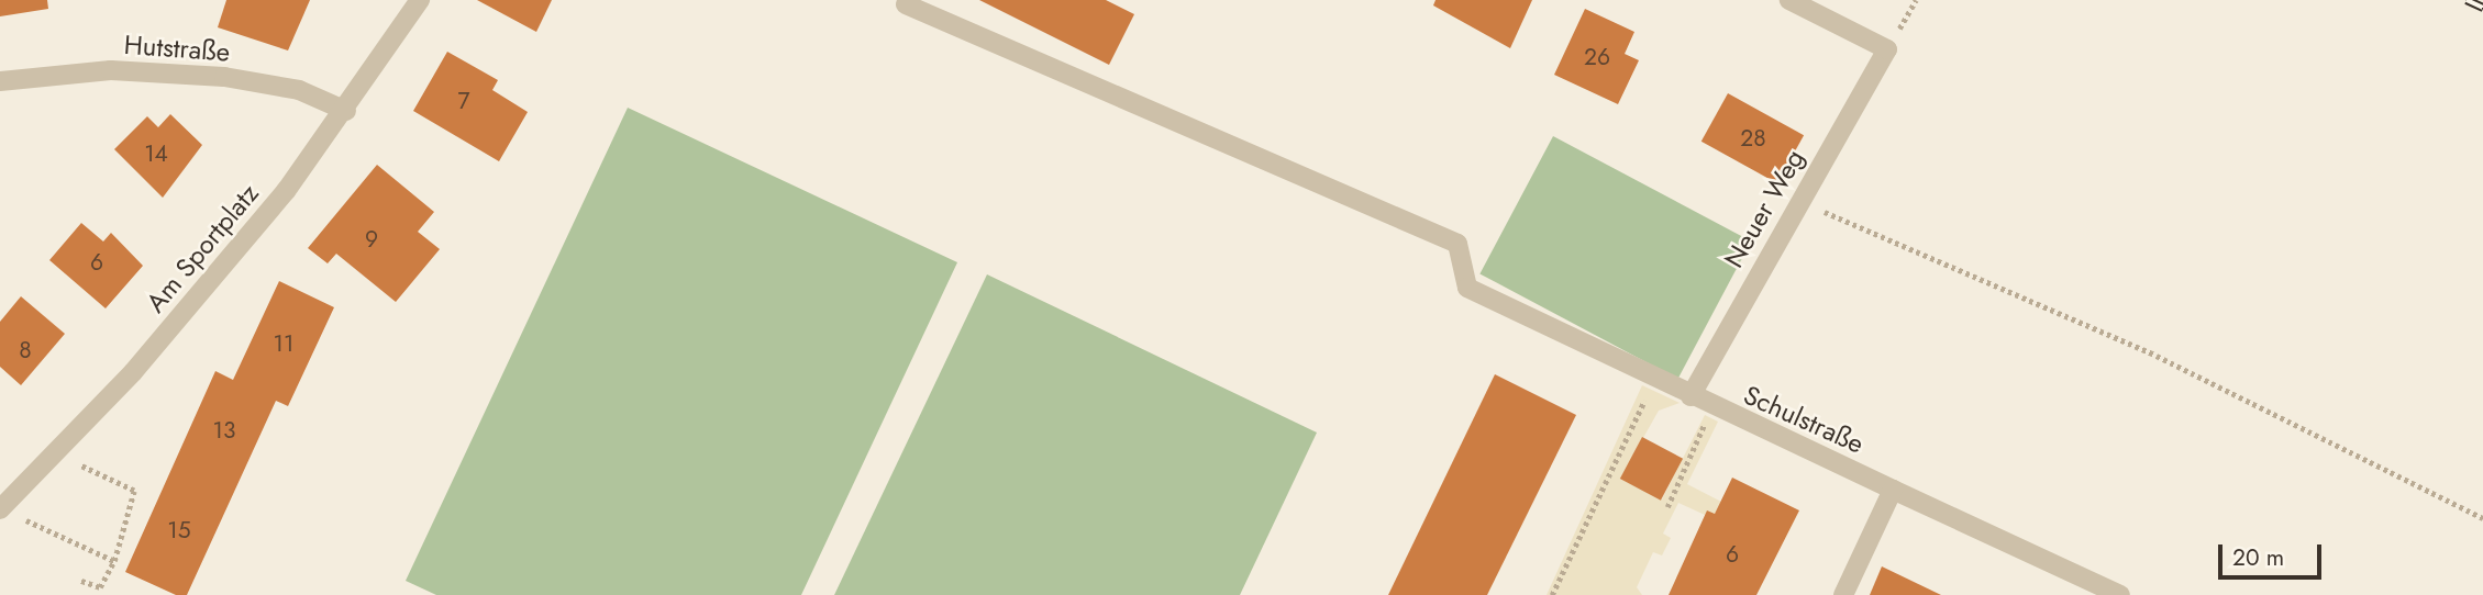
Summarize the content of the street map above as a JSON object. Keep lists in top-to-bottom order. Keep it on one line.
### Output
{"streets":{"street":["Hutstraße","Neuer Weg","Am Sportplatz","Schulstraße"]},"crossings":[["Hutstraße","Am Sportplatz"],["Neuer Weg","Schulstraße"]],"house_numbers":["26","7","28","14","9","6","11","8","13","15","6"],"scale_bar":"20 m"}
